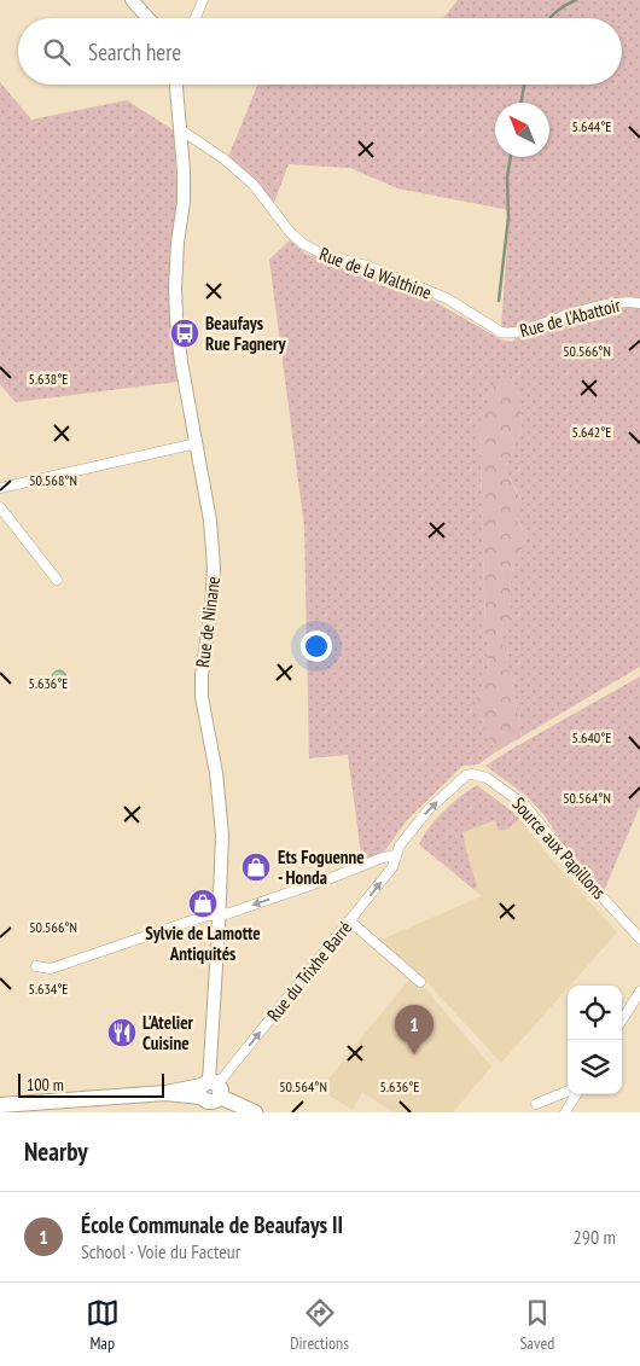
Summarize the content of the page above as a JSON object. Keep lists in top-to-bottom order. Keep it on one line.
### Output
{"streets":{"street":["Rue de la Walthine","Rue de l'Abattoir","Rue de Ninane","Source aux Papillons","Rue du Trixhe Barré"]},"crossings":[["Rue de la Walthine","Rue de l'Abattoir"],["Rue de la Walthine","Rue de Ninane"],["Rue de Ninane","Rue du Trixhe Barré"],["Source aux Papillons","Rue du Trixhe Barré"]],"one_way":["Rue du Trixhe Barré"],"places":{"bus stop":["Beaufays Rue Fagnery"],"shop":["Ets Foguenne - Honda","Sylvie de Lamotte Antiquités"],"restaurant":["L'Atelier Cuisine"]},"scale_bar":"100 m","north":"top left","page":{"search":"Search here","pins":"1","scale":"100 m","heading":"Nearby","list":[{"mark":"1","name":"École Communale de Beaufays II","note":"School · Voie du Facteur","value":"290 m"}],"nav":["Map","Directions","Saved"]},"coordinates":["5.644°E","50.566°N","5.638°E","5.642°E","50.568°N","5.636°E","5.640°E","50.564°N","5.634°E"]}
